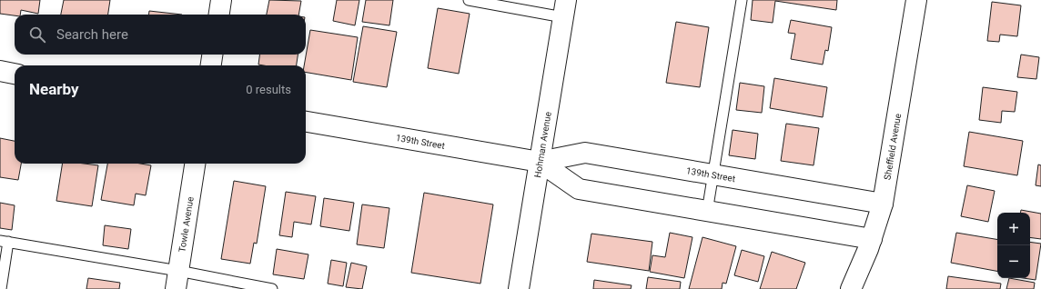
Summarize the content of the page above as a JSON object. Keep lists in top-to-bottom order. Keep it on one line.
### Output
{"streets":{"street":["139th Street","Hohman Avenue","Sheffield Avenue","Towle Avenue"]},"crossings":[["139th Street","Hohman Avenue"],["139th Street","Sheffield Avenue"]],"page":{"search":"Search here","heading":["Nearby","0 results"],"map_buttons":["+","−"]}}
